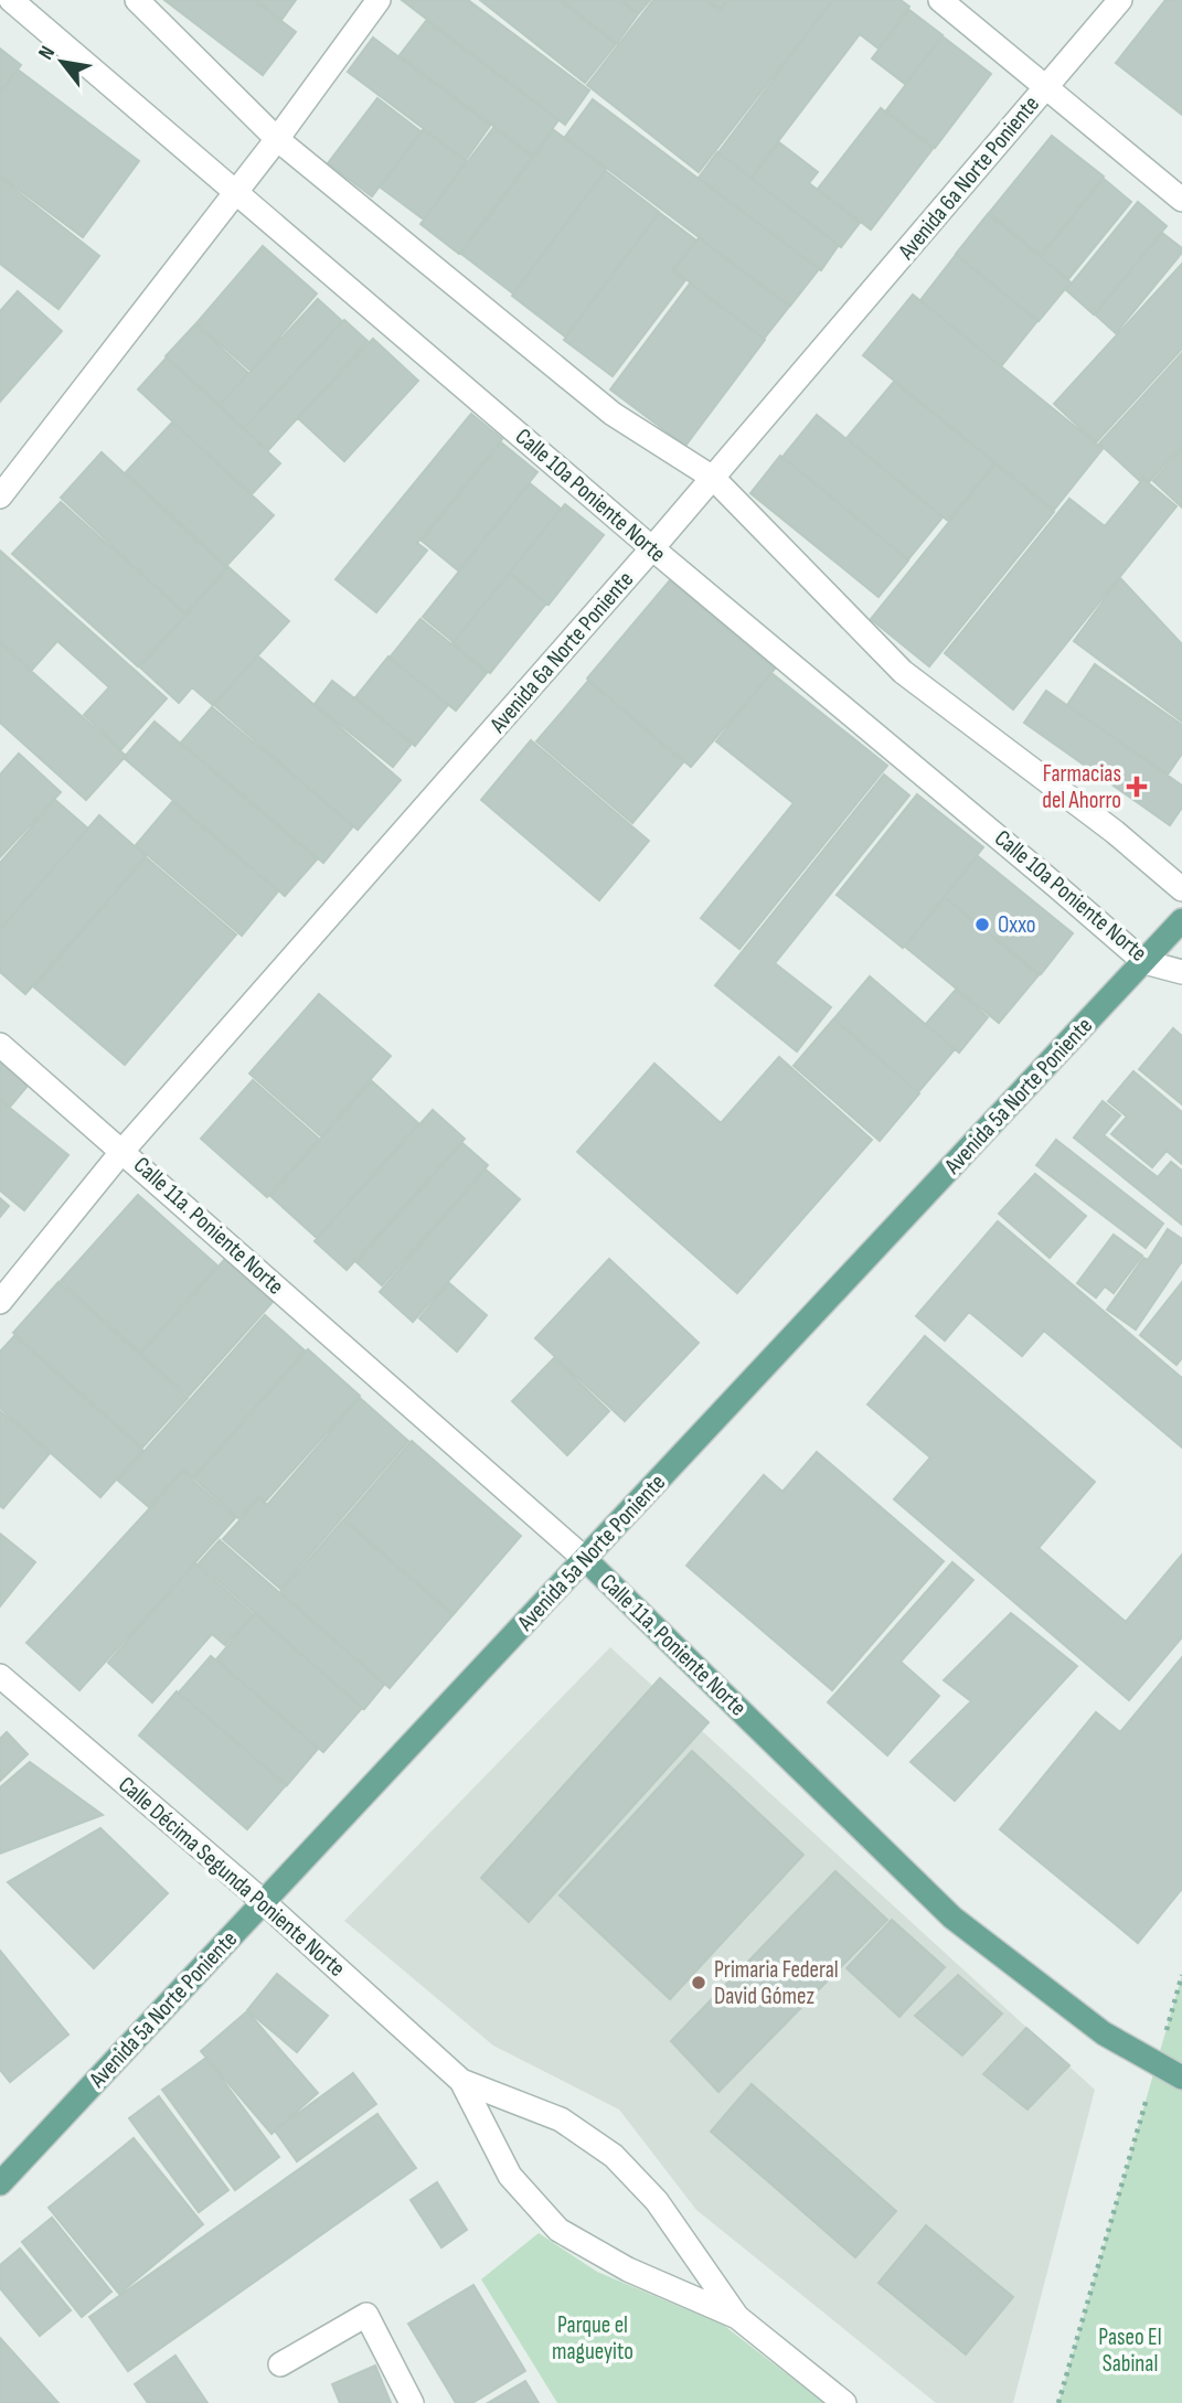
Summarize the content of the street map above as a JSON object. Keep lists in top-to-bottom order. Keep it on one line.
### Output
{"streets":{"main road":["Avenida 5a Norte Poniente","Calle 11a. Poniente Norte"],"street":["Avenida 6a Norte Poniente","Calle 10a Poniente Norte","Calle Décima Segunda Poniente Norte"]},"crossings":[["Avenida 6a Norte Poniente","Calle 10a Poniente Norte"],["Avenida 6a Norte Poniente","Calle 11a. Poniente Norte"],["Calle 10a Poniente Norte","Avenida 5a Norte Poniente"],["Avenida 5a Norte Poniente","Calle 11a. Poniente Norte"],["Avenida 5a Norte Poniente","Calle Décima Segunda Poniente Norte"]],"parks":["Parque el magueyito","Paseo El Sabinal"],"places":{"health":["Farmacias del Ahorro"],"other":["Oxxo","Primaria Federal David Gómez"]},"north":"top left"}
